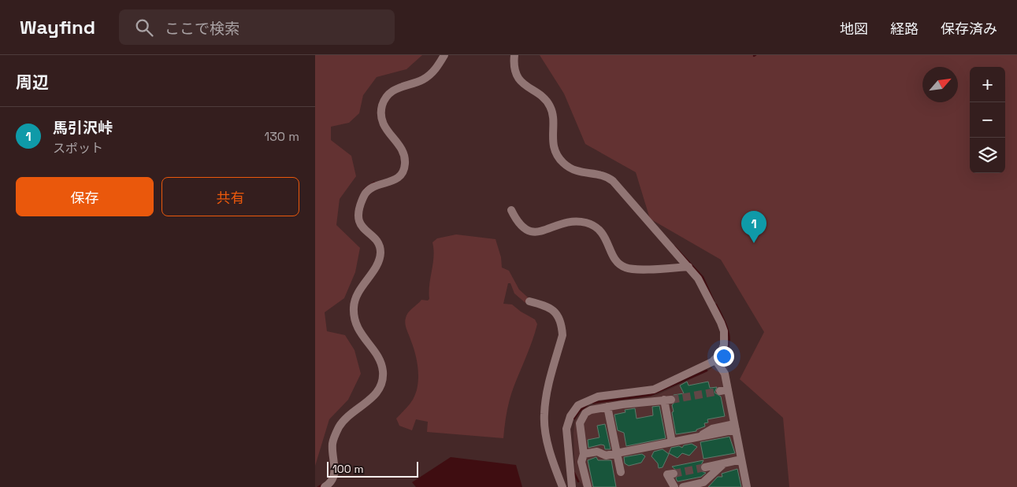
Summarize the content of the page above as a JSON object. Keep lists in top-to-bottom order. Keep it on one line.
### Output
{"scale_bar":"100 m","north":"top right","page":{"header":"Wayfind","search":"ここで検索","nav":["地図","経路","保存済み"],"heading":"周辺","map_buttons":["+","−"],"list":[{"mark":"1","name":"馬引沢峠","note":"スポット","value":"130 m"}],"buttons":["保存","共有"],"pins":"1","scale":"100 m"}}
